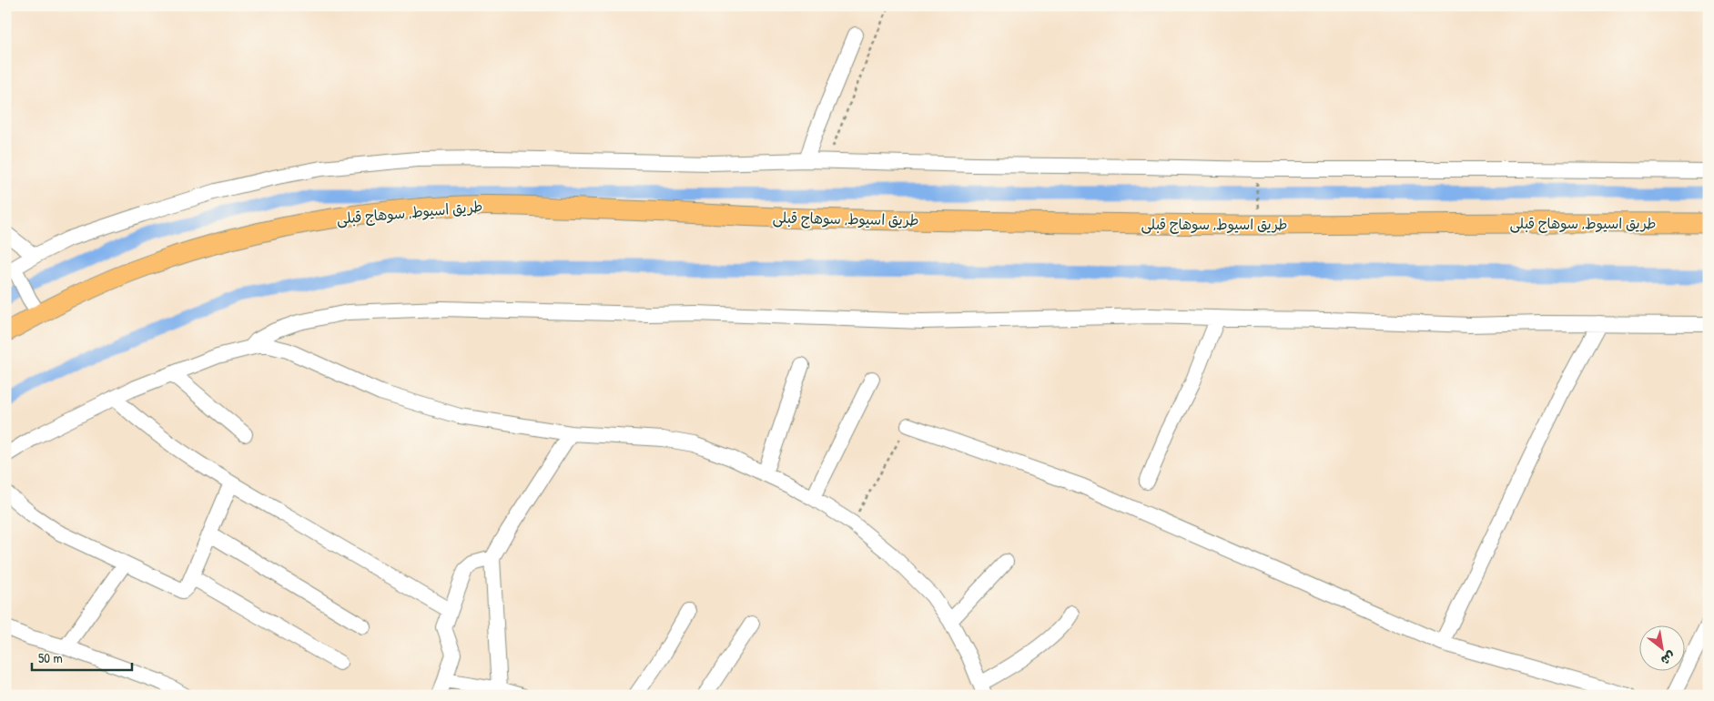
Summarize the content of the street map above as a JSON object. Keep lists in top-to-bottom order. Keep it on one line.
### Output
{"streets":{"main road":["طريق اسيوط, سوهاج قبلى"]},"scale_bar":"50 m","north":"bottom right"}
